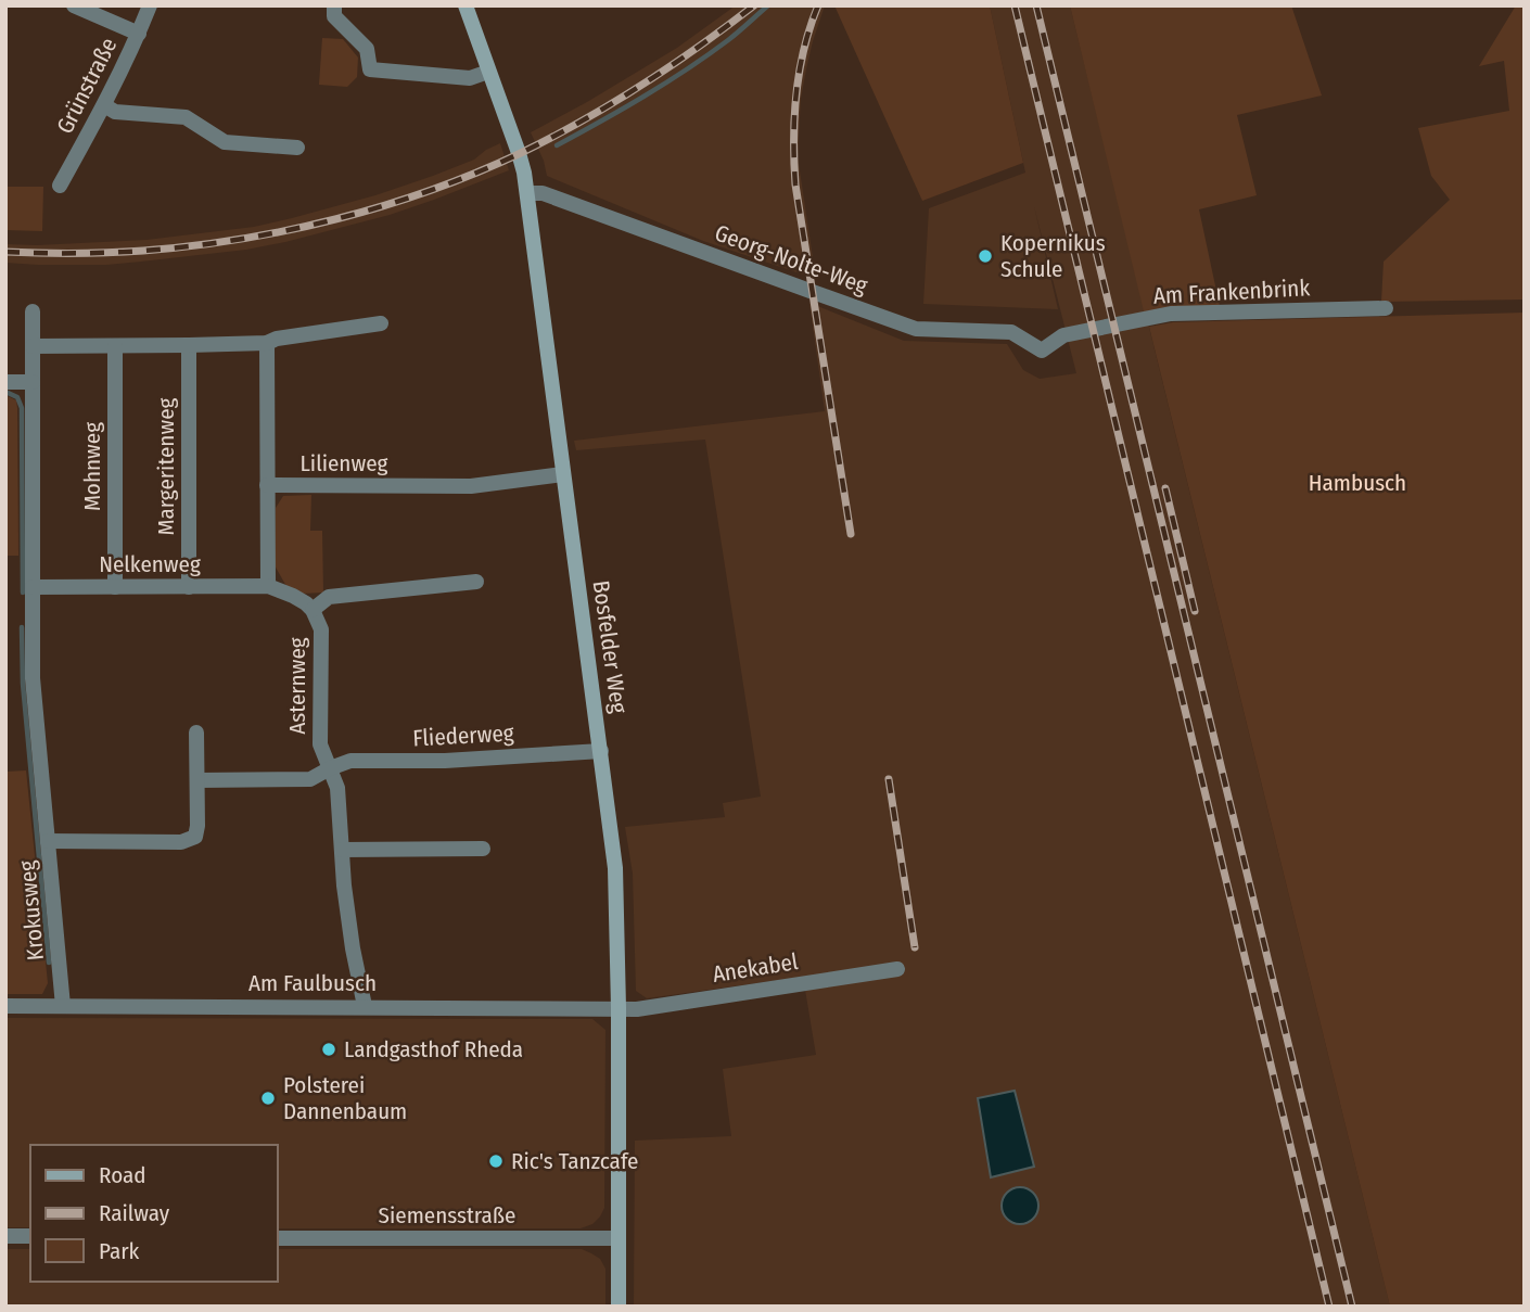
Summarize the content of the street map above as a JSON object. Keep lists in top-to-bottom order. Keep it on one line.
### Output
{"streets":{"street":["Grünstraße","Georg-Nolte-Weg","Am Frankenbrink","Lilienweg","Mohnweg","Margeritenweg","Nelkenweg","Bosfelder Weg","Asternweg","Fliederweg","Krokusweg","Anekabel","Am Faulbusch","Siemensstraße"]},"crossings":[["Georg-Nolte-Weg","Am Frankenbrink"],["Georg-Nolte-Weg","Bosfelder Weg"],["Lilienweg","Bosfelder Weg"],["Mohnweg","Nelkenweg"],["Margeritenweg","Nelkenweg"],["Nelkenweg","Asternweg"],["Nelkenweg","Krokusweg"],["Bosfelder Weg","Fliederweg"],["Bosfelder Weg","Anekabel"],["Bosfelder Weg","Am Faulbusch"],["Bosfelder Weg","Siemensstraße"],["Asternweg","Fliederweg"],["Asternweg","Am Faulbusch"],["Krokusweg","Am Faulbusch"],["Anekabel","Am Faulbusch"]],"parks":["Hambusch"],"places":["Kopernikus Schule","Landgasthof Rheda","Polsterei Dannenbaum","Ric's Tanzcafe"],"legend":["Road","Railway","Park"]}
